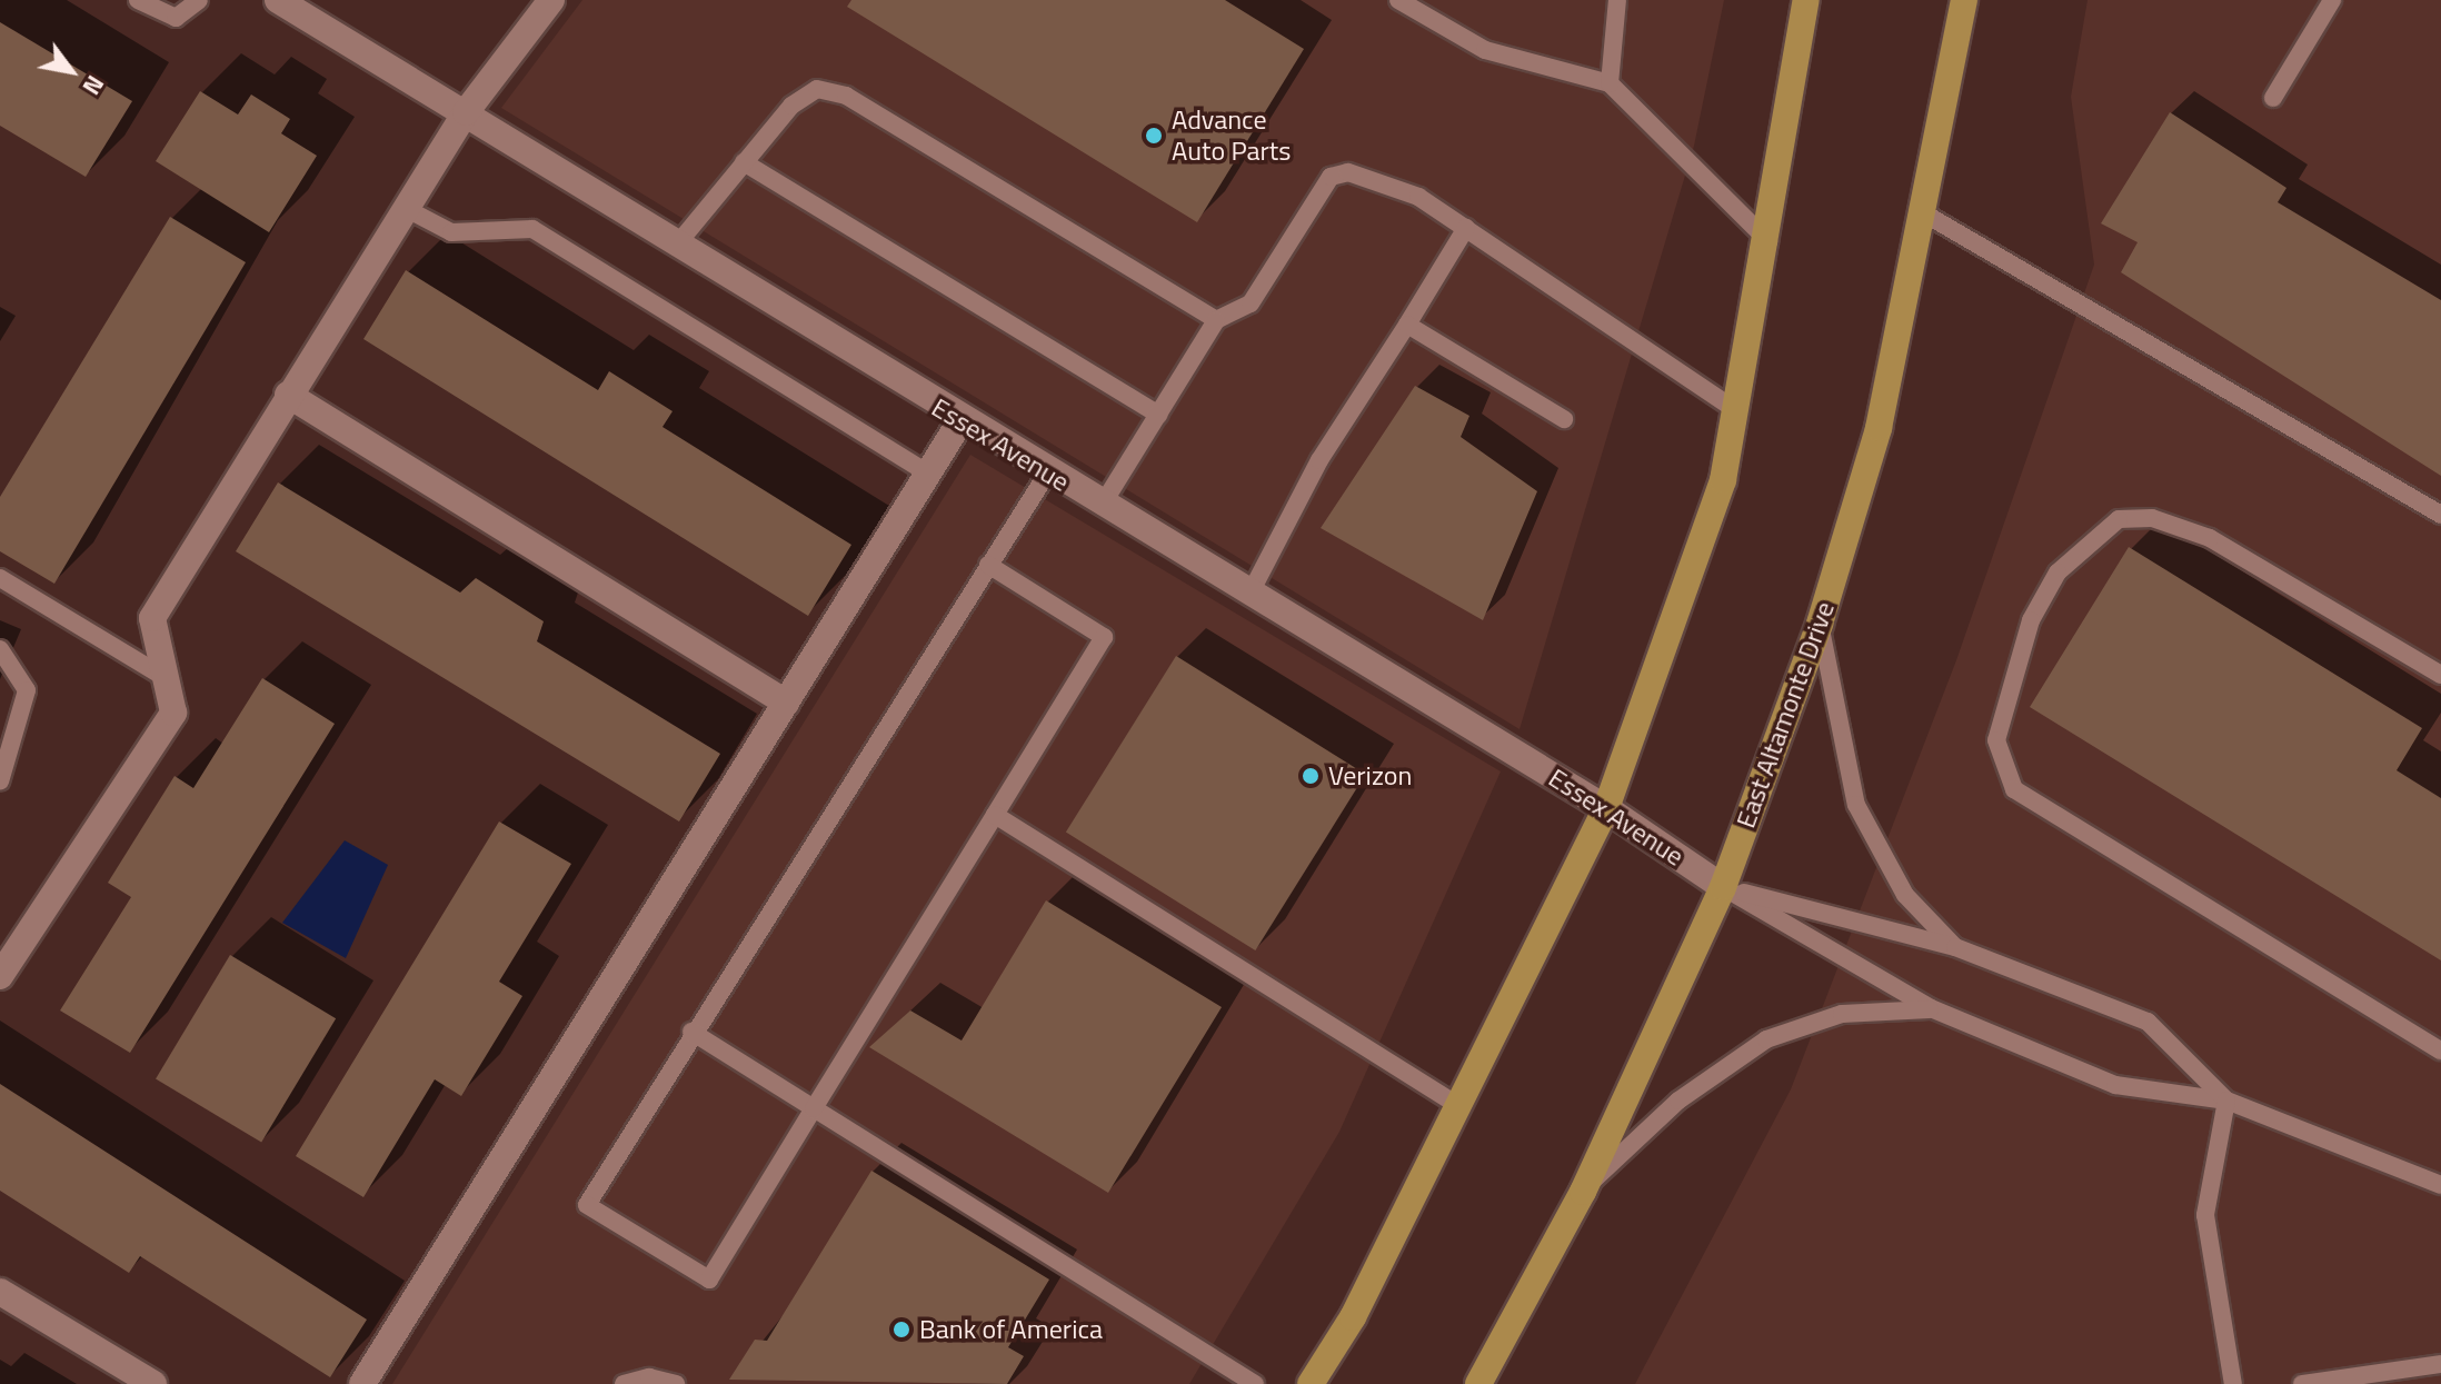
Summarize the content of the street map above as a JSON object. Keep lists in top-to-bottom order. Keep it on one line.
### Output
{"streets":{"main road":["East Altamonte Drive"],"street":["Essex Avenue"]},"crossings":[["Essex Avenue","East Altamonte Drive"]],"places":["Advance Auto Parts","Verizon","Bank of America"],"north":"bottom right"}
